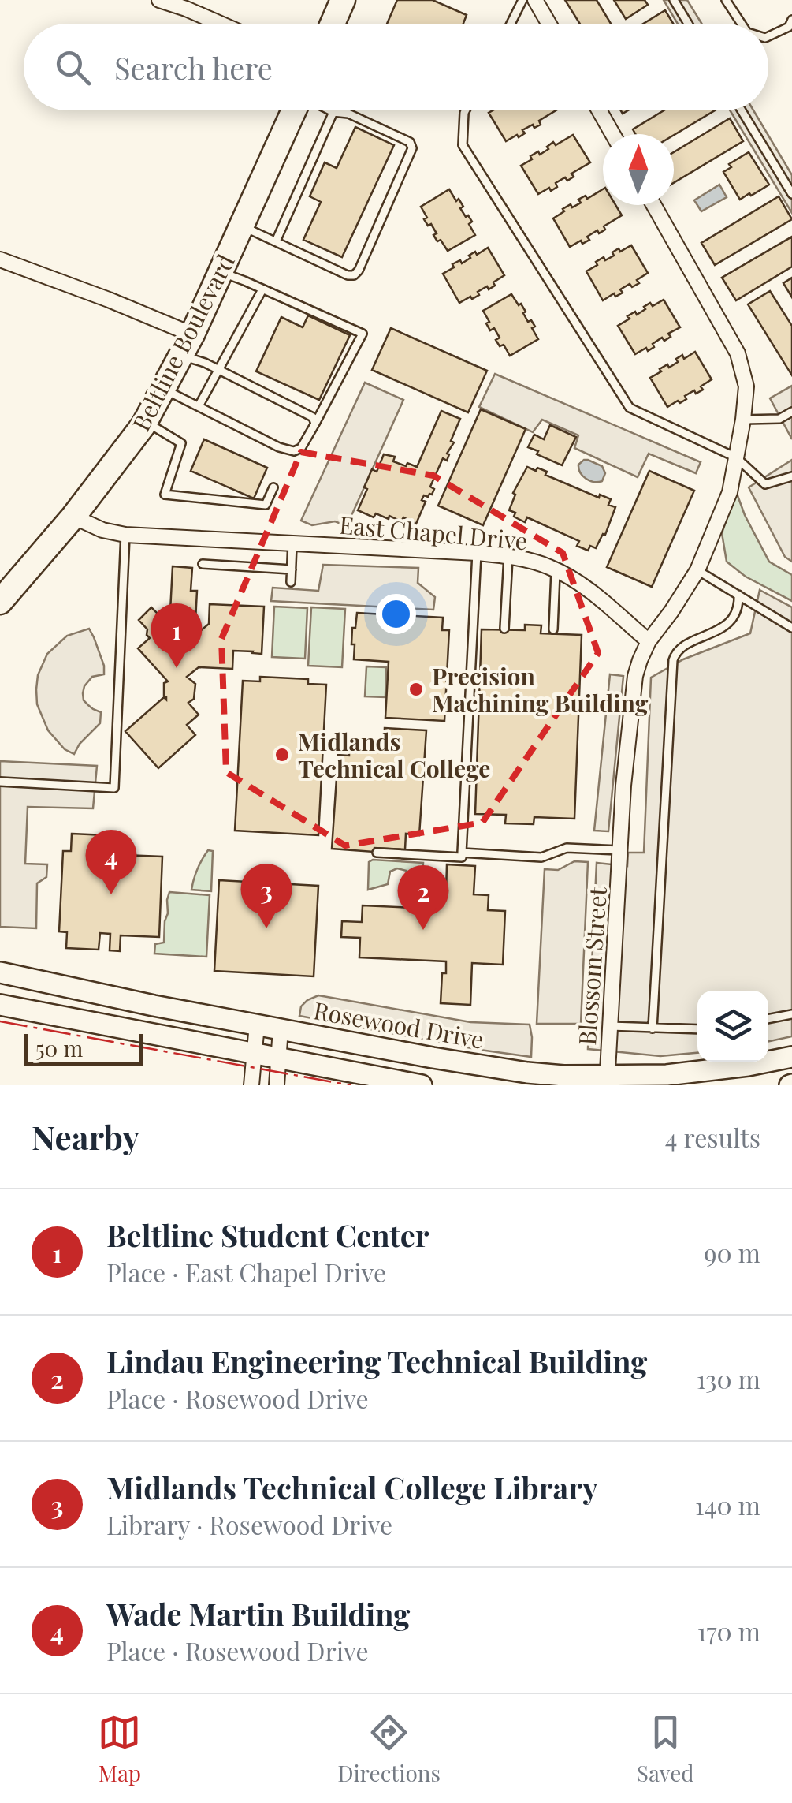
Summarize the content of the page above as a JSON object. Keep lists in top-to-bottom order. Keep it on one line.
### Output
{"streets":{"main road":["Beltline Boulevard","Rosewood Drive"],"street":["East Chapel Drive","Blossom Street"]},"crossings":[["Beltline Boulevard","East Chapel Drive"],["Blossom Street","Rosewood Drive"]],"places":["Precision Machining Building","Midlands Technical College"],"scale_bar":"50 m","north":"top","page":{"search":"Search here","pins":["1","4","3","2"],"scale":"50 m","heading":["Nearby","4 results"],"list":[{"mark":"1","name":"Beltline Student Center","note":"Place · East Chapel Drive","value":"90 m"},{"mark":"2","name":"Lindau Engineering Technical Building","note":"Place · Rosewood Drive","value":"130 m"},{"mark":"3","name":"Midlands Technical College Library","note":"Library · Rosewood Drive","value":"140 m"},{"mark":"4","name":"Wade Martin Building","note":"Place · Rosewood Drive","value":"170 m"}],"nav":["Map","Directions","Saved"]}}
